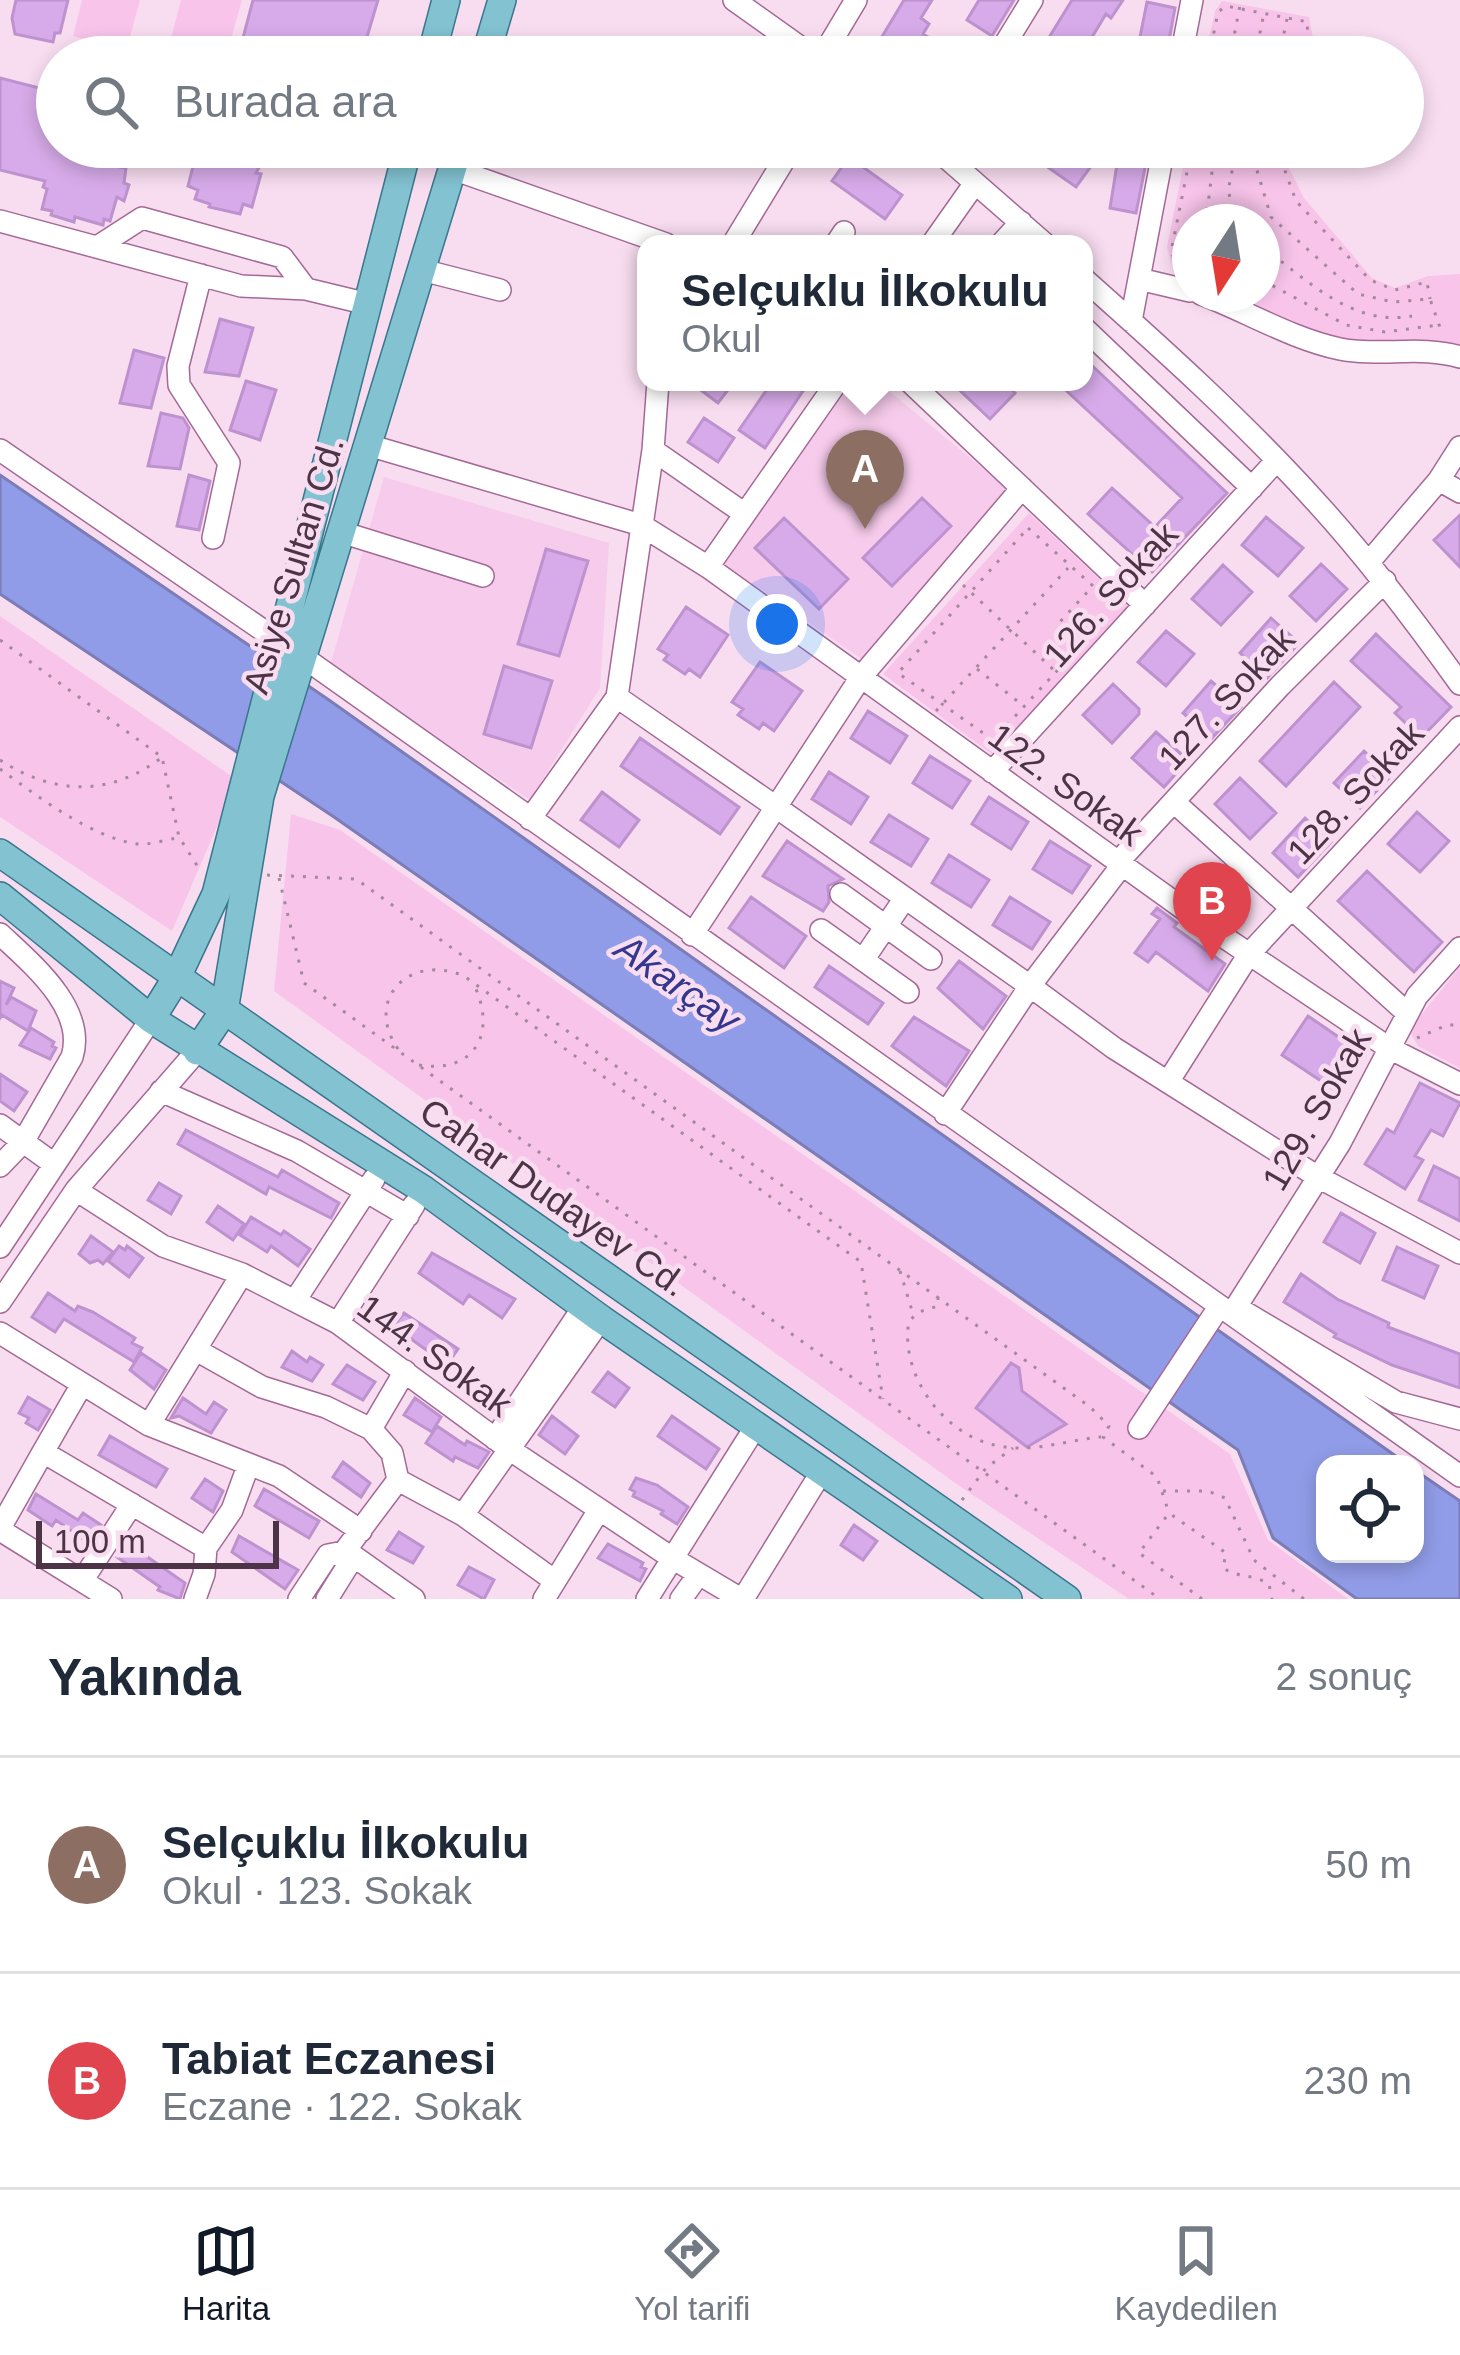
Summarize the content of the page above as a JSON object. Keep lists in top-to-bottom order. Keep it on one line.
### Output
{"streets":{"main road":["Asiye Sultan Cd.","Cahar Dudayev Cd."],"street":["126. Sokak","127. Sokak","122. Sokak","128. Sokak","129. Sokak","144. Sokak"]},"crossings":[["Asiye Sultan Cd.","122. Sokak"],["Asiye Sultan Cd.","Cahar Dudayev Cd."],["126. Sokak","122. Sokak"],["127. Sokak","122. Sokak"],["122. Sokak","128. Sokak"],["122. Sokak","129. Sokak"]],"water":["Akarçay"],"scale_bar":"100 m","north":"bottom","page":{"search":"Burada ara","popup":["Selçuklu İlkokulu","Okul"],"pins":["A","B"],"scale":"100 m","heading":["Yakında","2 sonuç"],"list":[{"mark":"A","name":"Selçuklu İlkokulu","note":"Okul · 123. Sokak","value":"50 m"},{"mark":"B","name":"Tabiat Eczanesi","note":"Eczane · 122. Sokak","value":"230 m"}],"nav":["Harita","Yol tarifi","Kaydedilen"]}}
